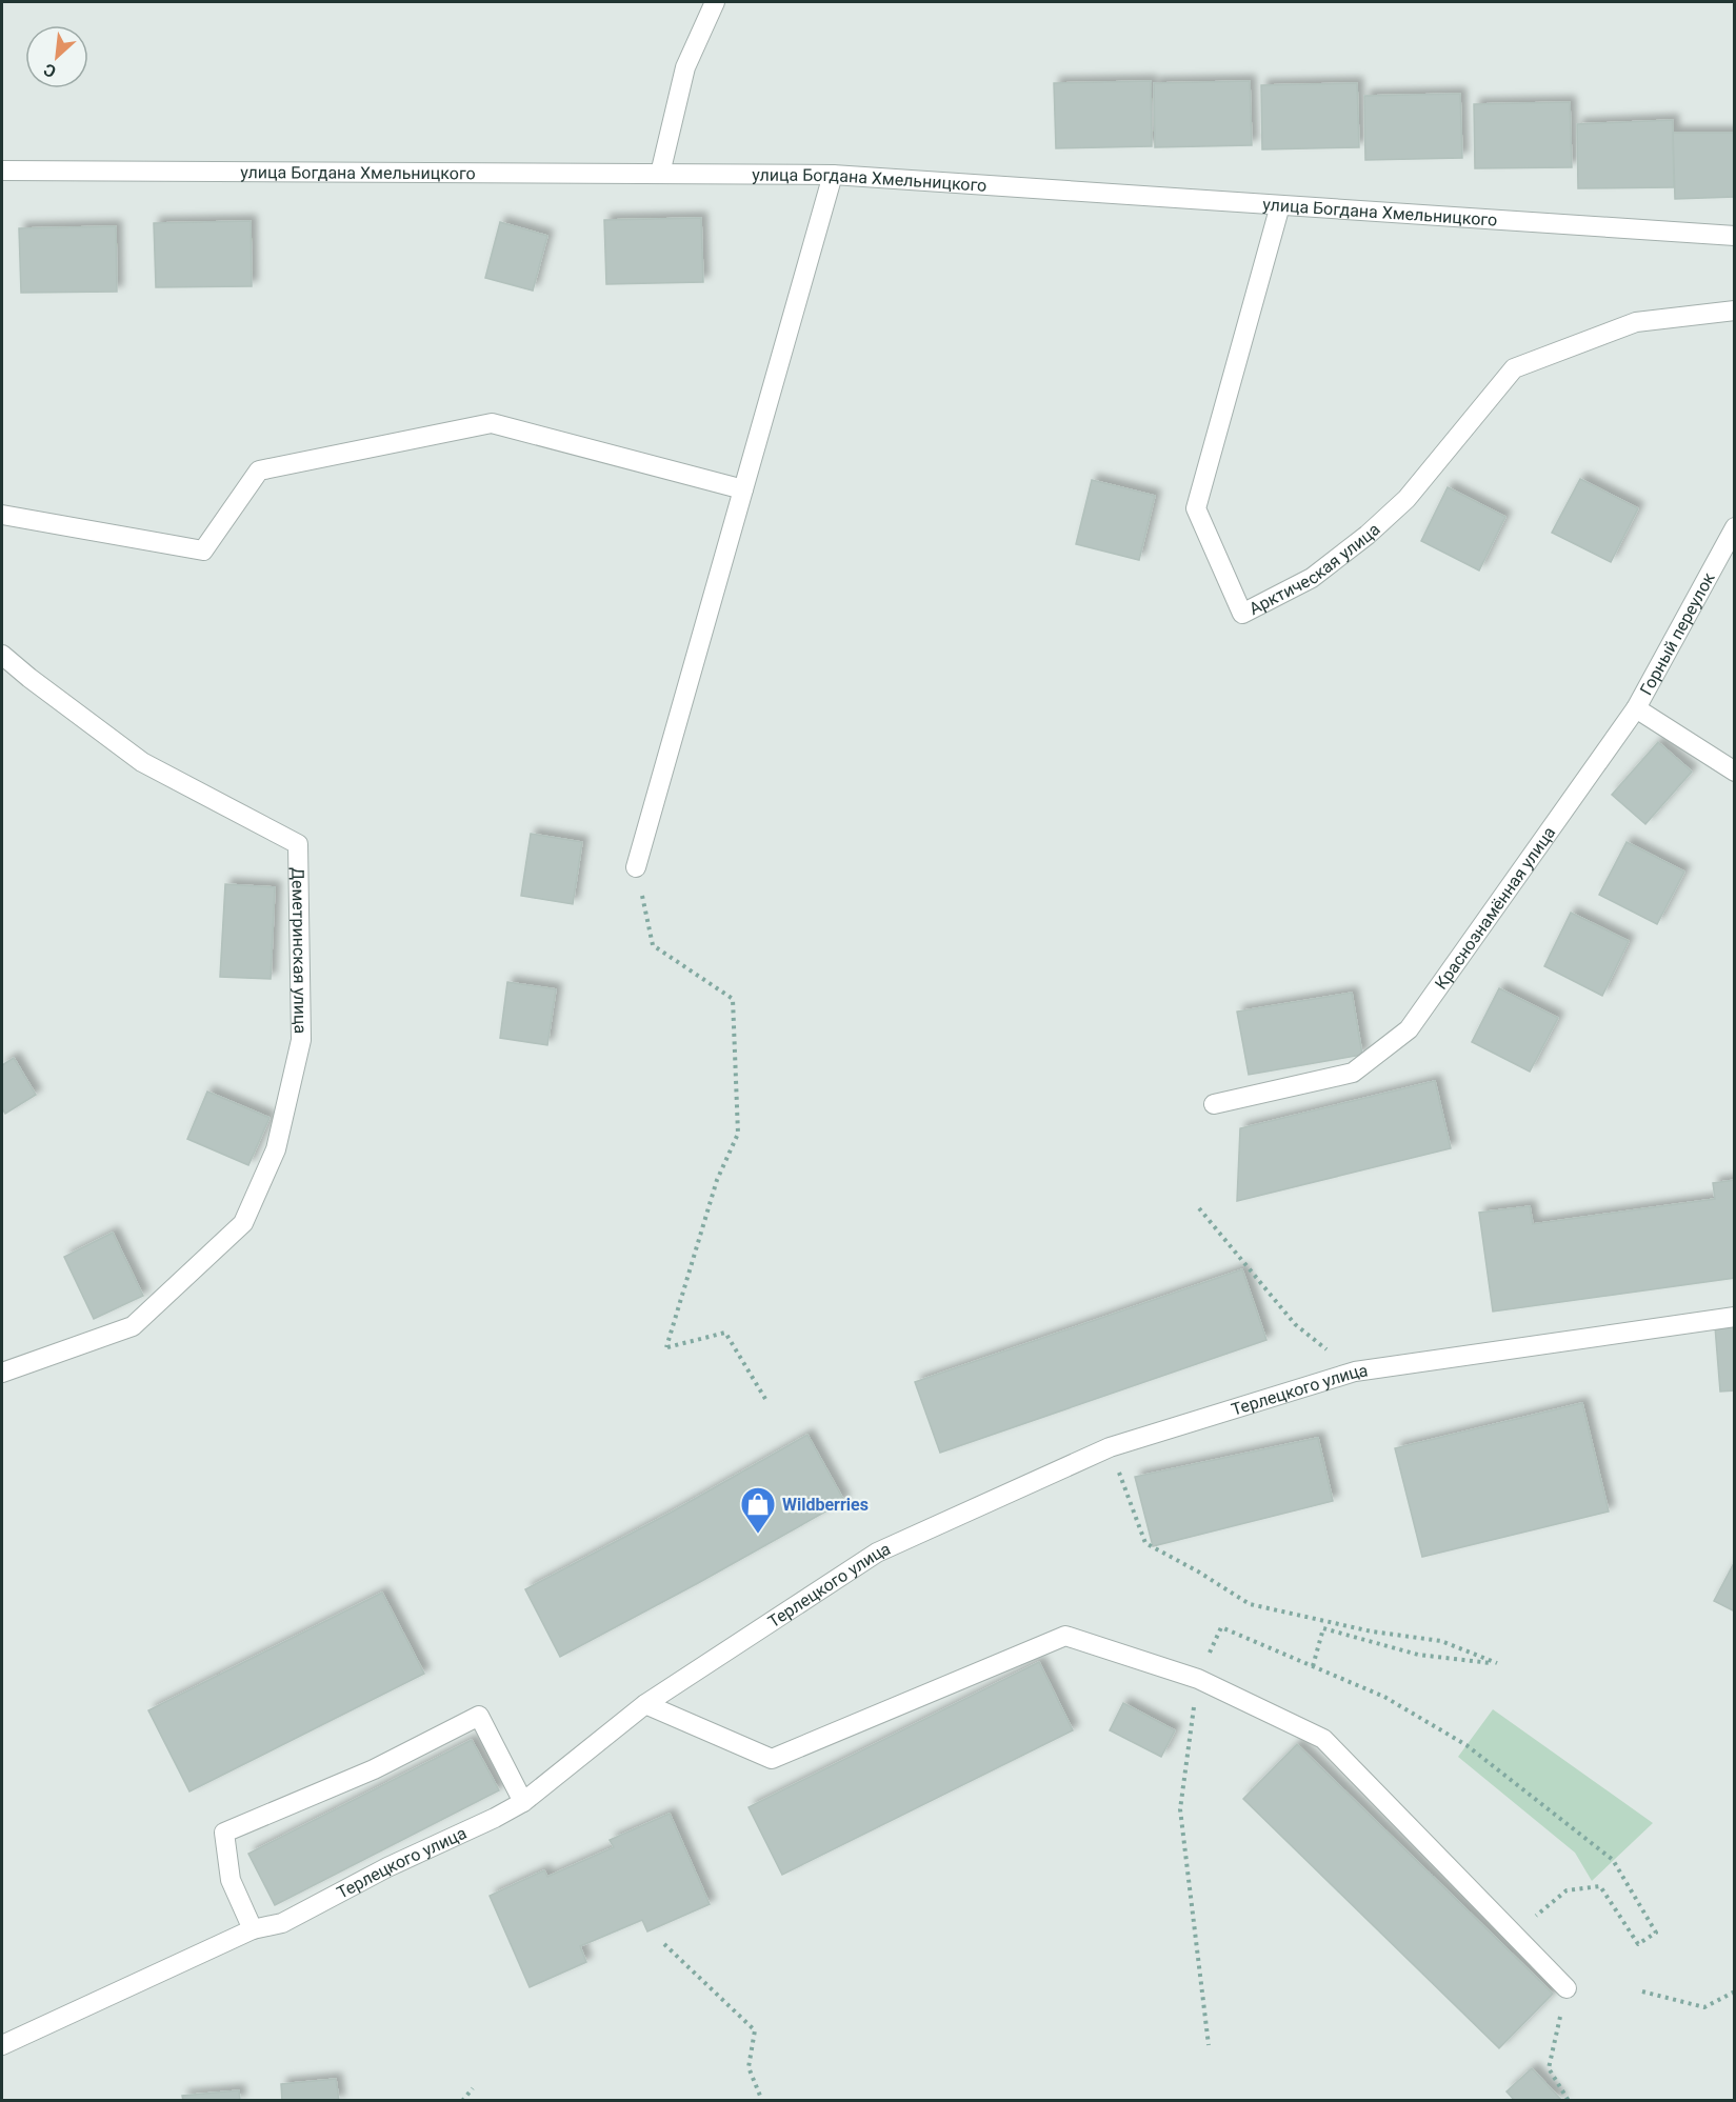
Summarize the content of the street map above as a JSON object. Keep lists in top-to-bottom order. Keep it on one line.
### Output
{"streets":{"street":["улица Богдана Хмельницкого","Арктическая улица","Горный переулок","Краснознамённая улица","Деметринская улица","Терлецкого улица"]},"crossings":[["улица Богдана Хмельницкого","Арктическая улица"],["Горный переулок","Краснознамённая улица"]],"places":{"shop":["Wildberries"]},"north":"bottom left"}
